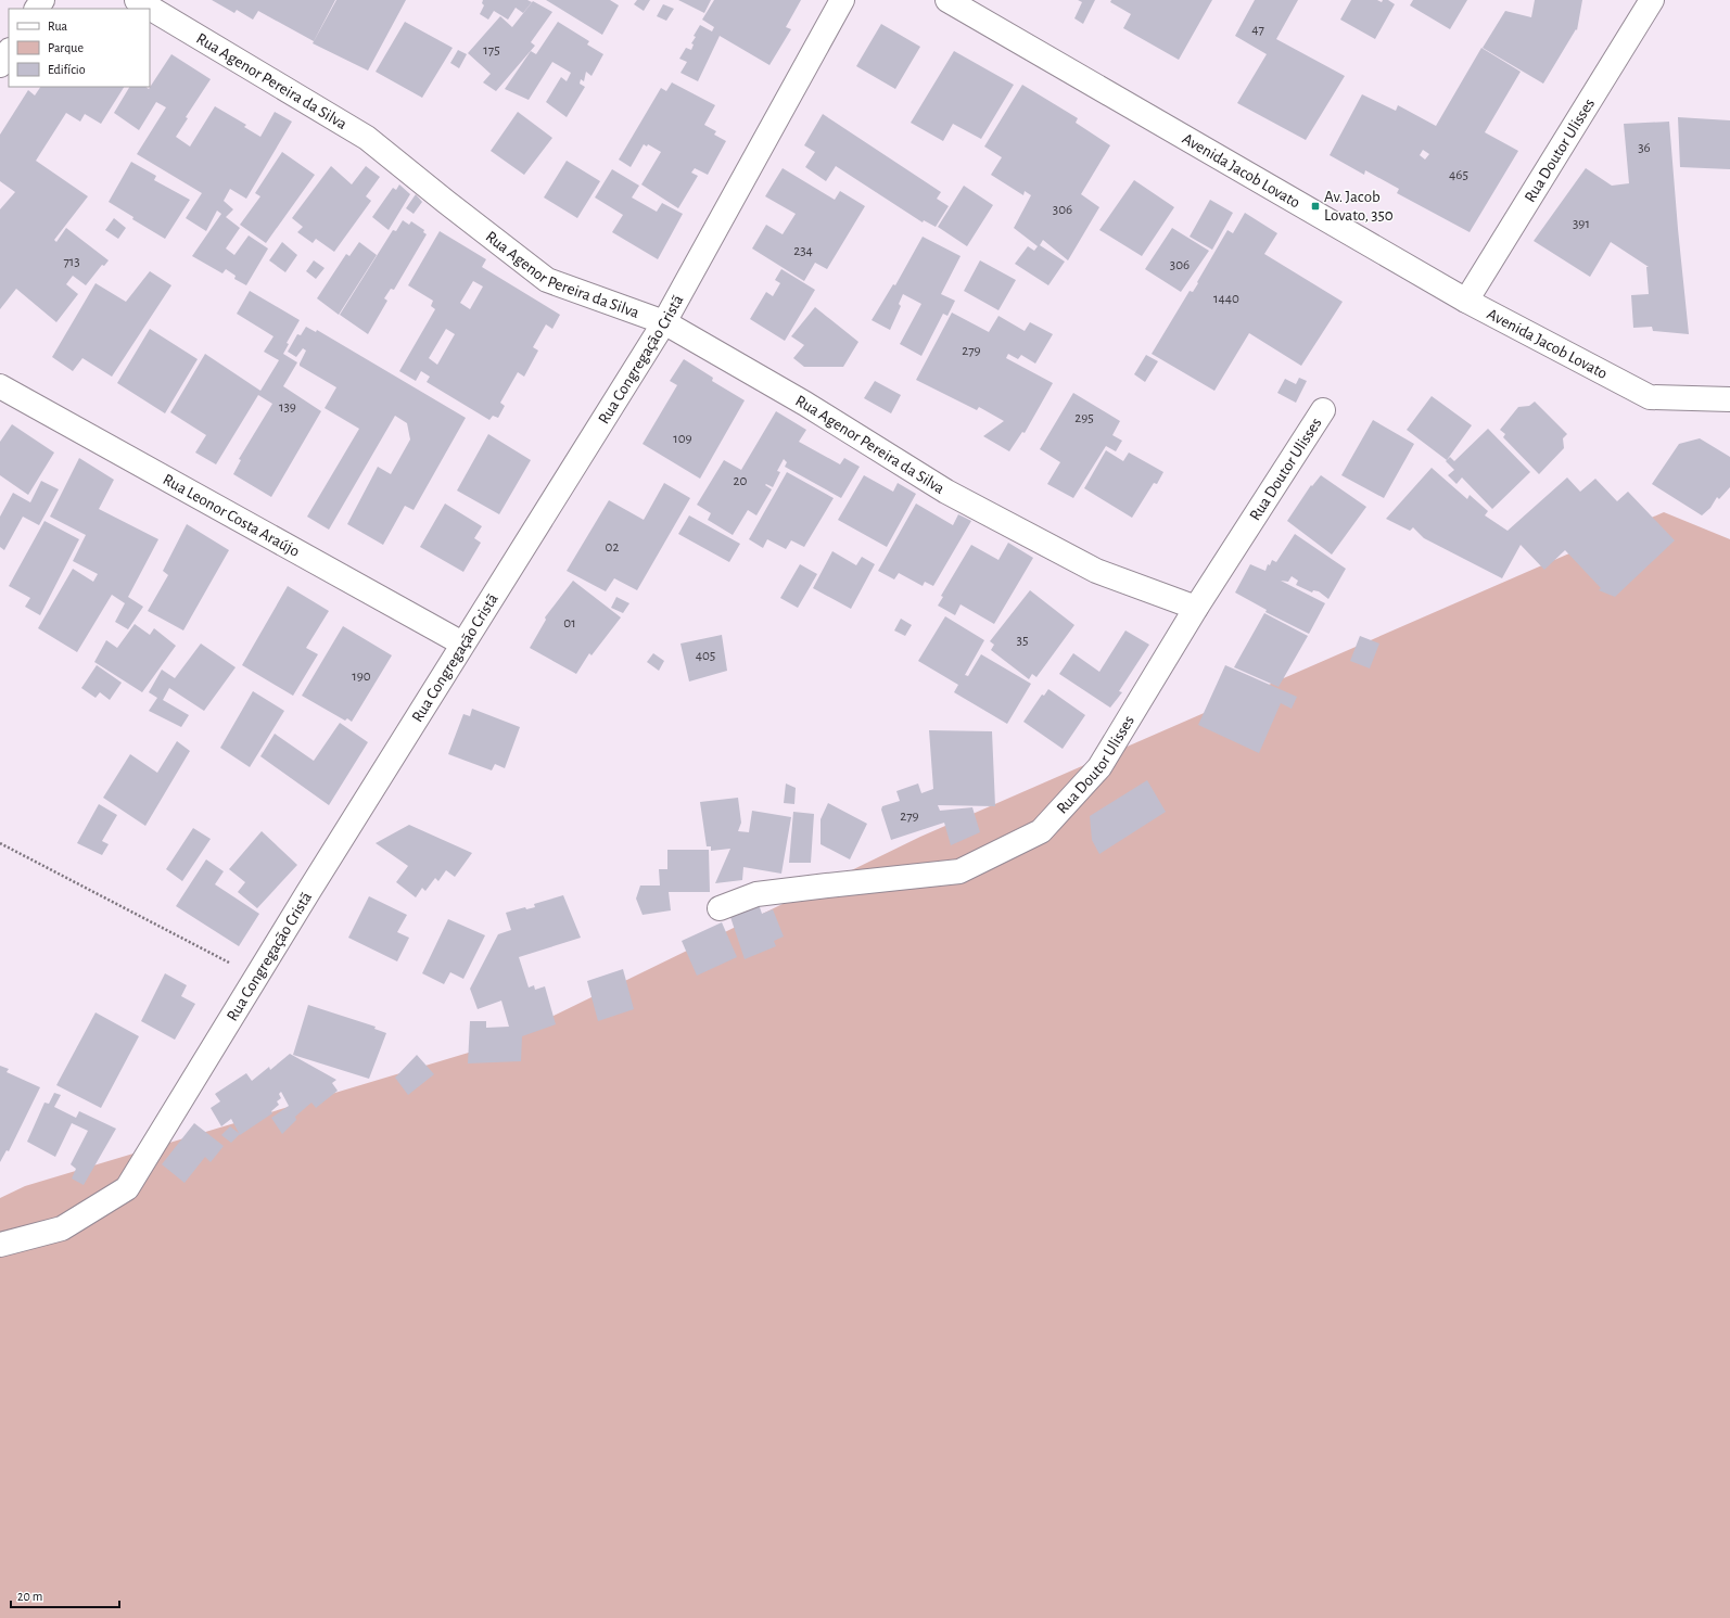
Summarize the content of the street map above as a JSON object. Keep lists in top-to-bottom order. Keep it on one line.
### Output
{"streets":{"street":["Rua Agenor Pereira da Silva","Rua Doutor Ulisses","Avenida Jacob Lovato","Rua Congregação Cristã","Rua Leonor Costa Araújo"]},"crossings":[["Rua Agenor Pereira da Silva","Rua Doutor Ulisses"],["Rua Agenor Pereira da Silva","Rua Congregação Cristã"],["Rua Doutor Ulisses","Avenida Jacob Lovato"],["Rua Congregação Cristã","Rua Leonor Costa Araújo"]],"places":{"transit":["Av. Jacob Lovato, 350"]},"house_numbers":["47","175","36","465","306","391","234","713","306","1440","279","139","295","109","20","02","01","35","405","190","279"],"legend":["Rua","Parque","Edifício"],"scale_bar":"20 m"}
